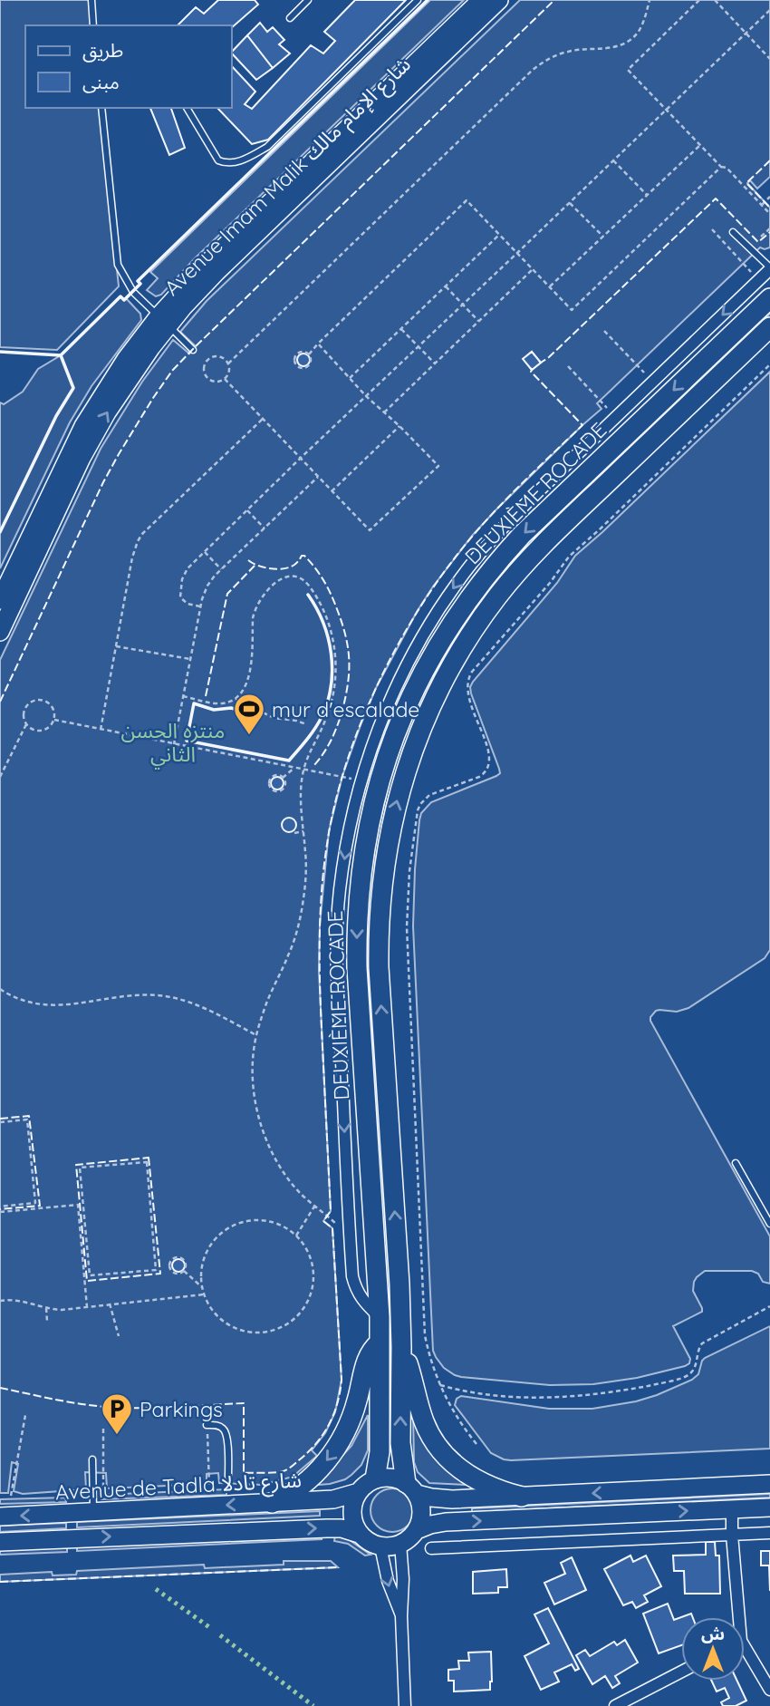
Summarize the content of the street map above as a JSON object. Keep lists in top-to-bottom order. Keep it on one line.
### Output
{"streets":{"highway":["DEUXIÈME ROCADE"],"main road":["Avenue Imam Malik شارع الإمام مالك","Avenue de Tadla شارع تادلا"]},"crossings":[["DEUXIÈME ROCADE","Avenue de Tadla شارع تادلا"]],"parks":["منتزه الحسن الثاني"],"places":{"sports":["mur d'escalade"],"parking":["Parkings"]},"legend":["طريق","مبنى"],"north":"top"}
